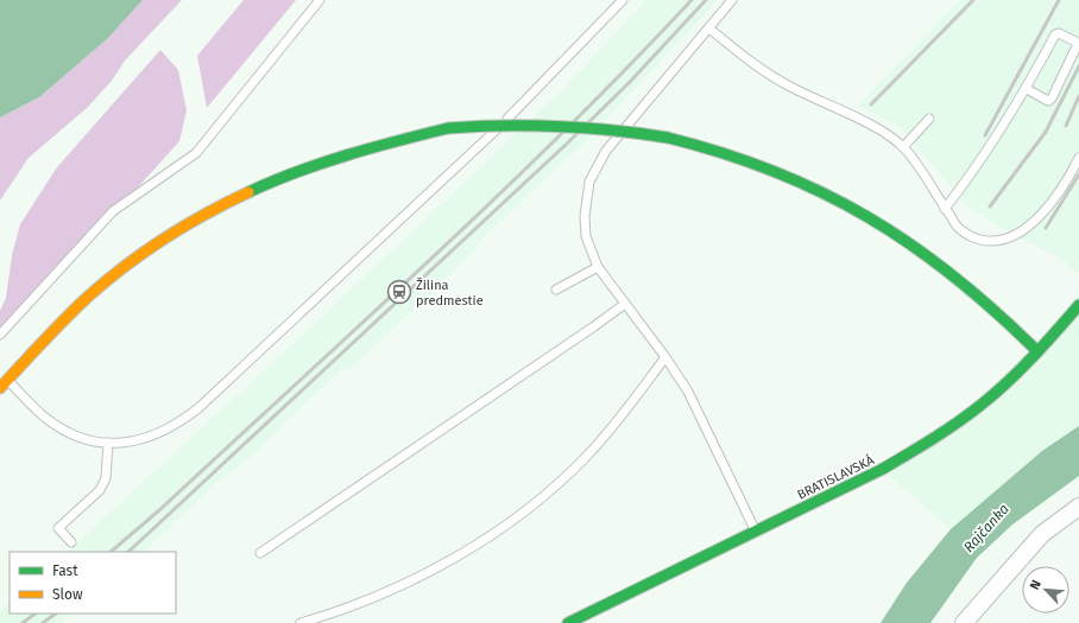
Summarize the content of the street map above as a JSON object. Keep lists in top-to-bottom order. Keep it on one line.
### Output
{"streets":{"street":["BRATISLAVSKÁ"]},"water":["Rajčanka"],"places":{"station":["Žilina predmestie"]},"legend":["Fast","Slow"],"north":"top left"}
